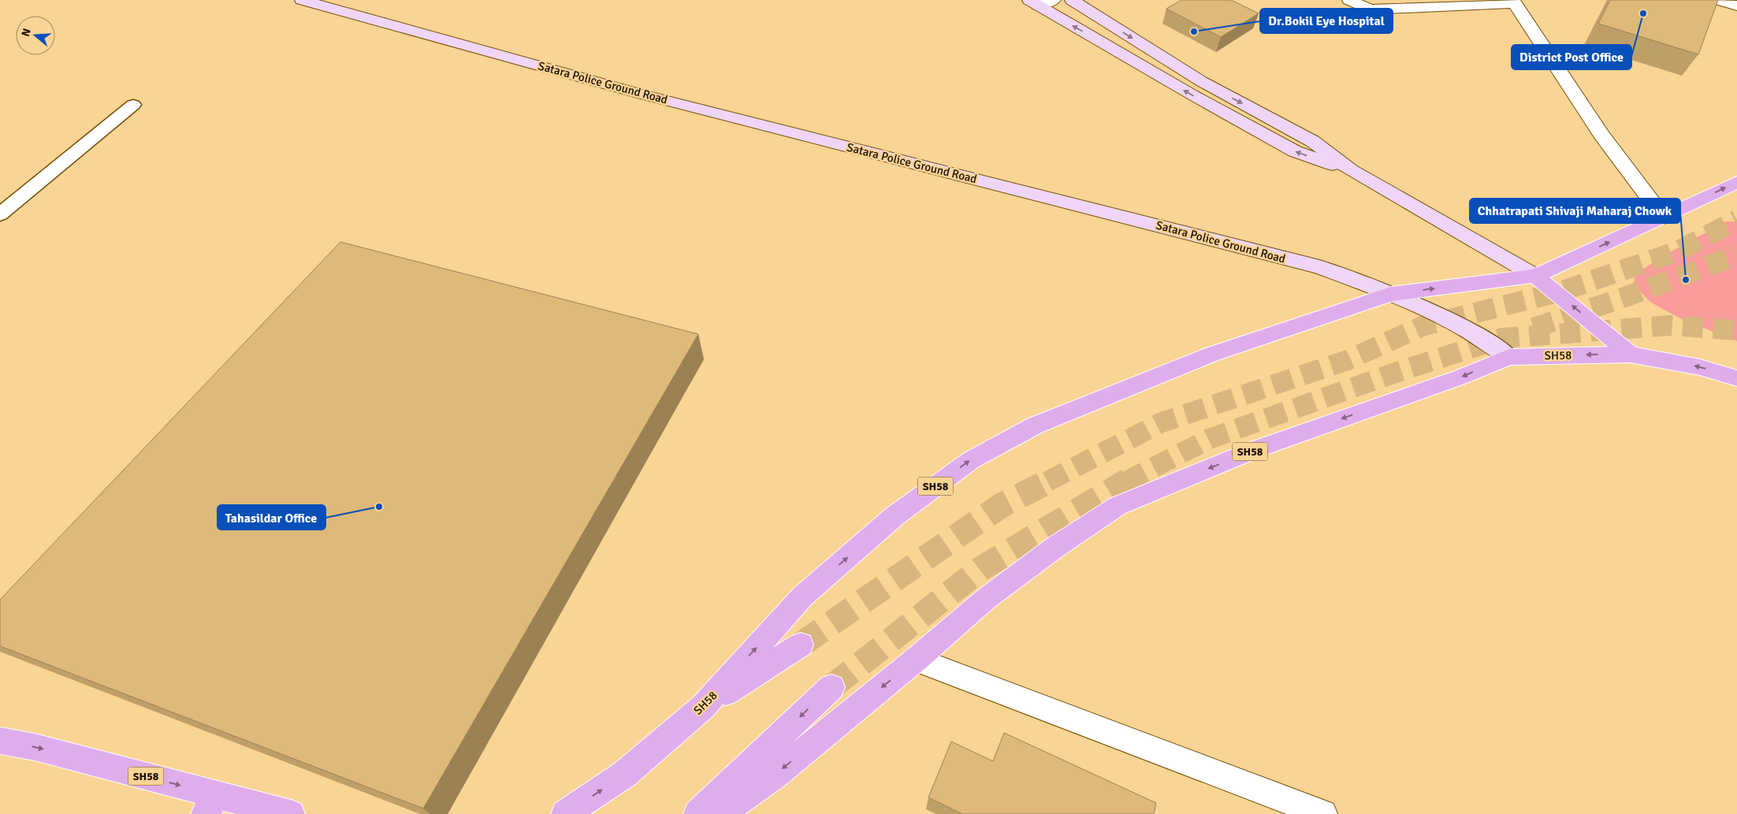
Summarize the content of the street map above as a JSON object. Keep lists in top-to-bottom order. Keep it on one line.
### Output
{"streets":{"main road":["Satara Police Ground Road","SH58"]},"crossings":[["Satara Police Ground Road","SH58"]],"places":["District Post Office","Dr.Bokil Eye Hospital","Chhatrapati Shivaji Maharaj Chowk","Tahasildar Office"],"north":"left"}
